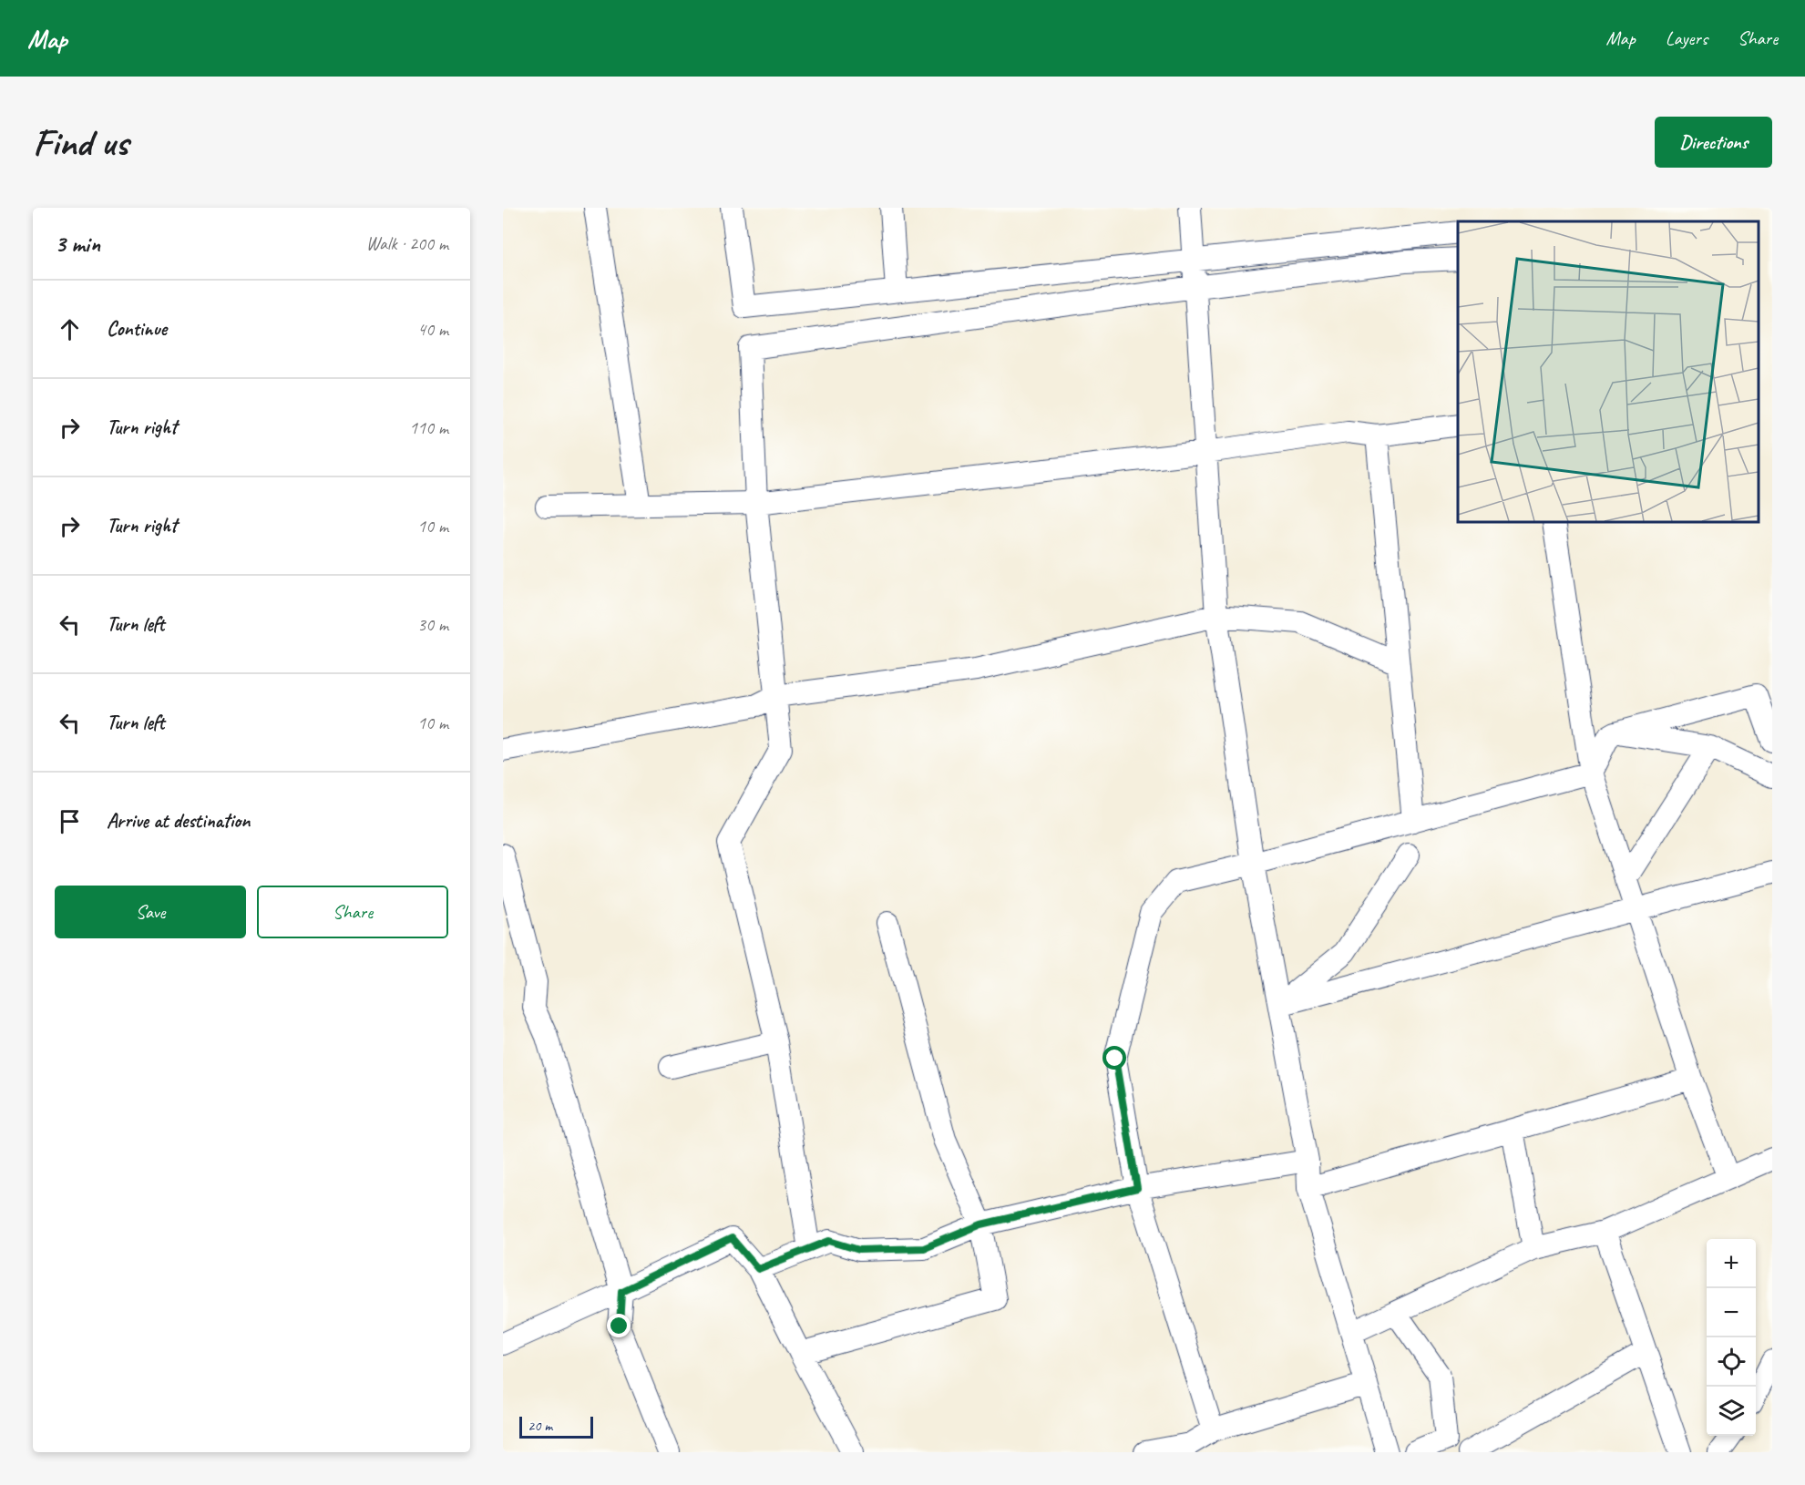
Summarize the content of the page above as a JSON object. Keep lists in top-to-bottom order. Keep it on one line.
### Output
{"scale_bar":"20 m","page":{"header":"Map","nav":["Map","Layers","Share"],"buttons":["Directions",["Save","Share"]],"title":"Find us","heading":["3 min","Walk · 200 m"],"list":[["Continue","40 m"],["Turn right","110 m"],["Turn right","10 m"],["Turn left","30 m"],["Turn left","10 m"],"Arrive at destination"],"map_buttons":["+","−"],"scale":"20 m"}}
